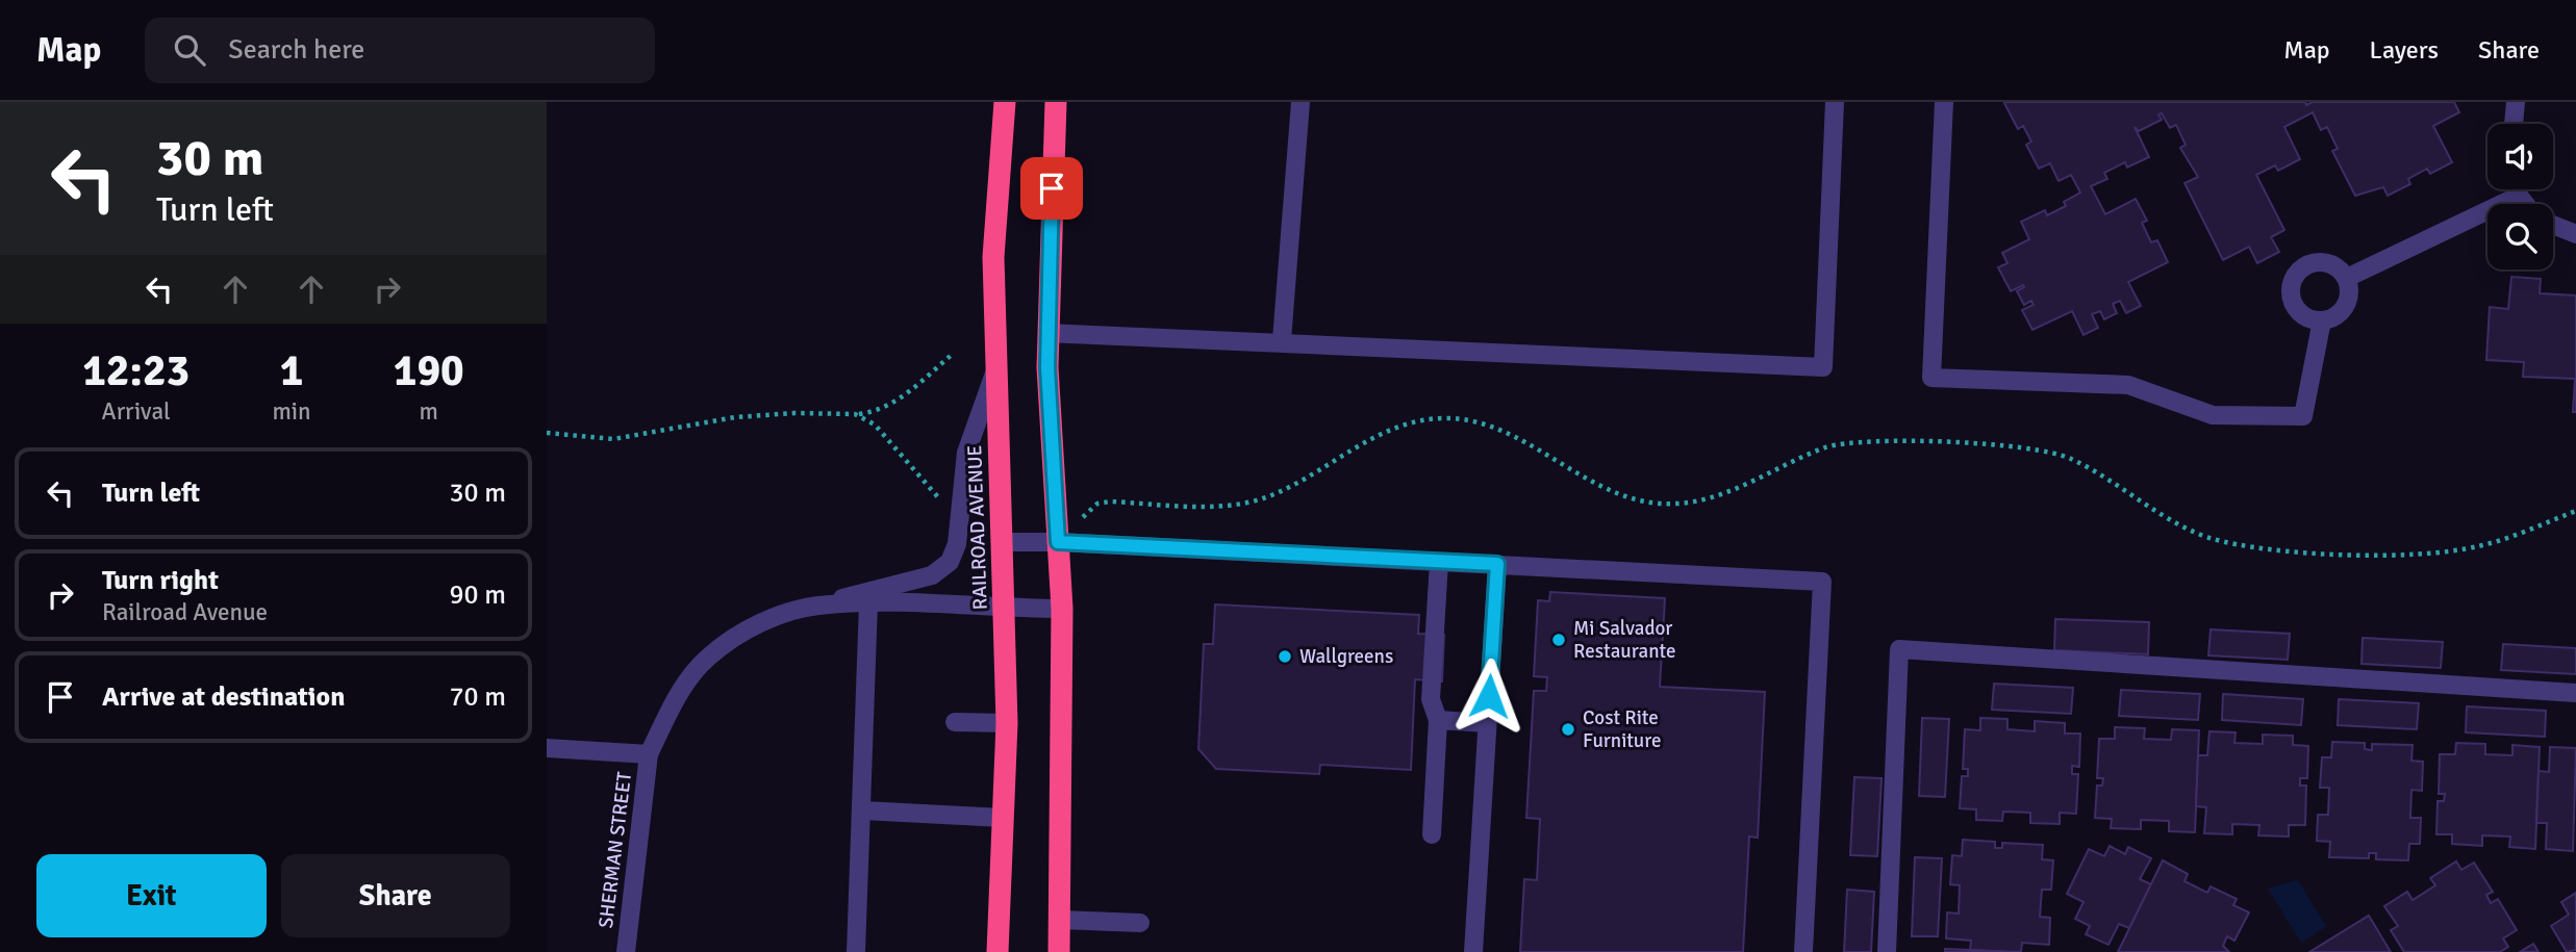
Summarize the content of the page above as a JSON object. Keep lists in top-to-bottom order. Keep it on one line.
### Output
{"streets":{"highway":["RAILROAD AVENUE"],"street":["SHERMAN STREET"]},"places":["Mi Salvador Restaurante","Wallgreens","Cost Rite Furniture"],"page":{"header":"Map","search":"Search here","nav":["Map","Layers","Share"],"turn":["30 m","Turn left"],"eta":["12:23","Arrival","1","min","190","m"],"list":[{"name":"Turn left","value":"30 m"},{"name":"Turn right","note":"Railroad Avenue","value":"90 m"},{"name":"Arrive at destination","value":"70 m"}],"buttons":["Exit","Share"]}}
